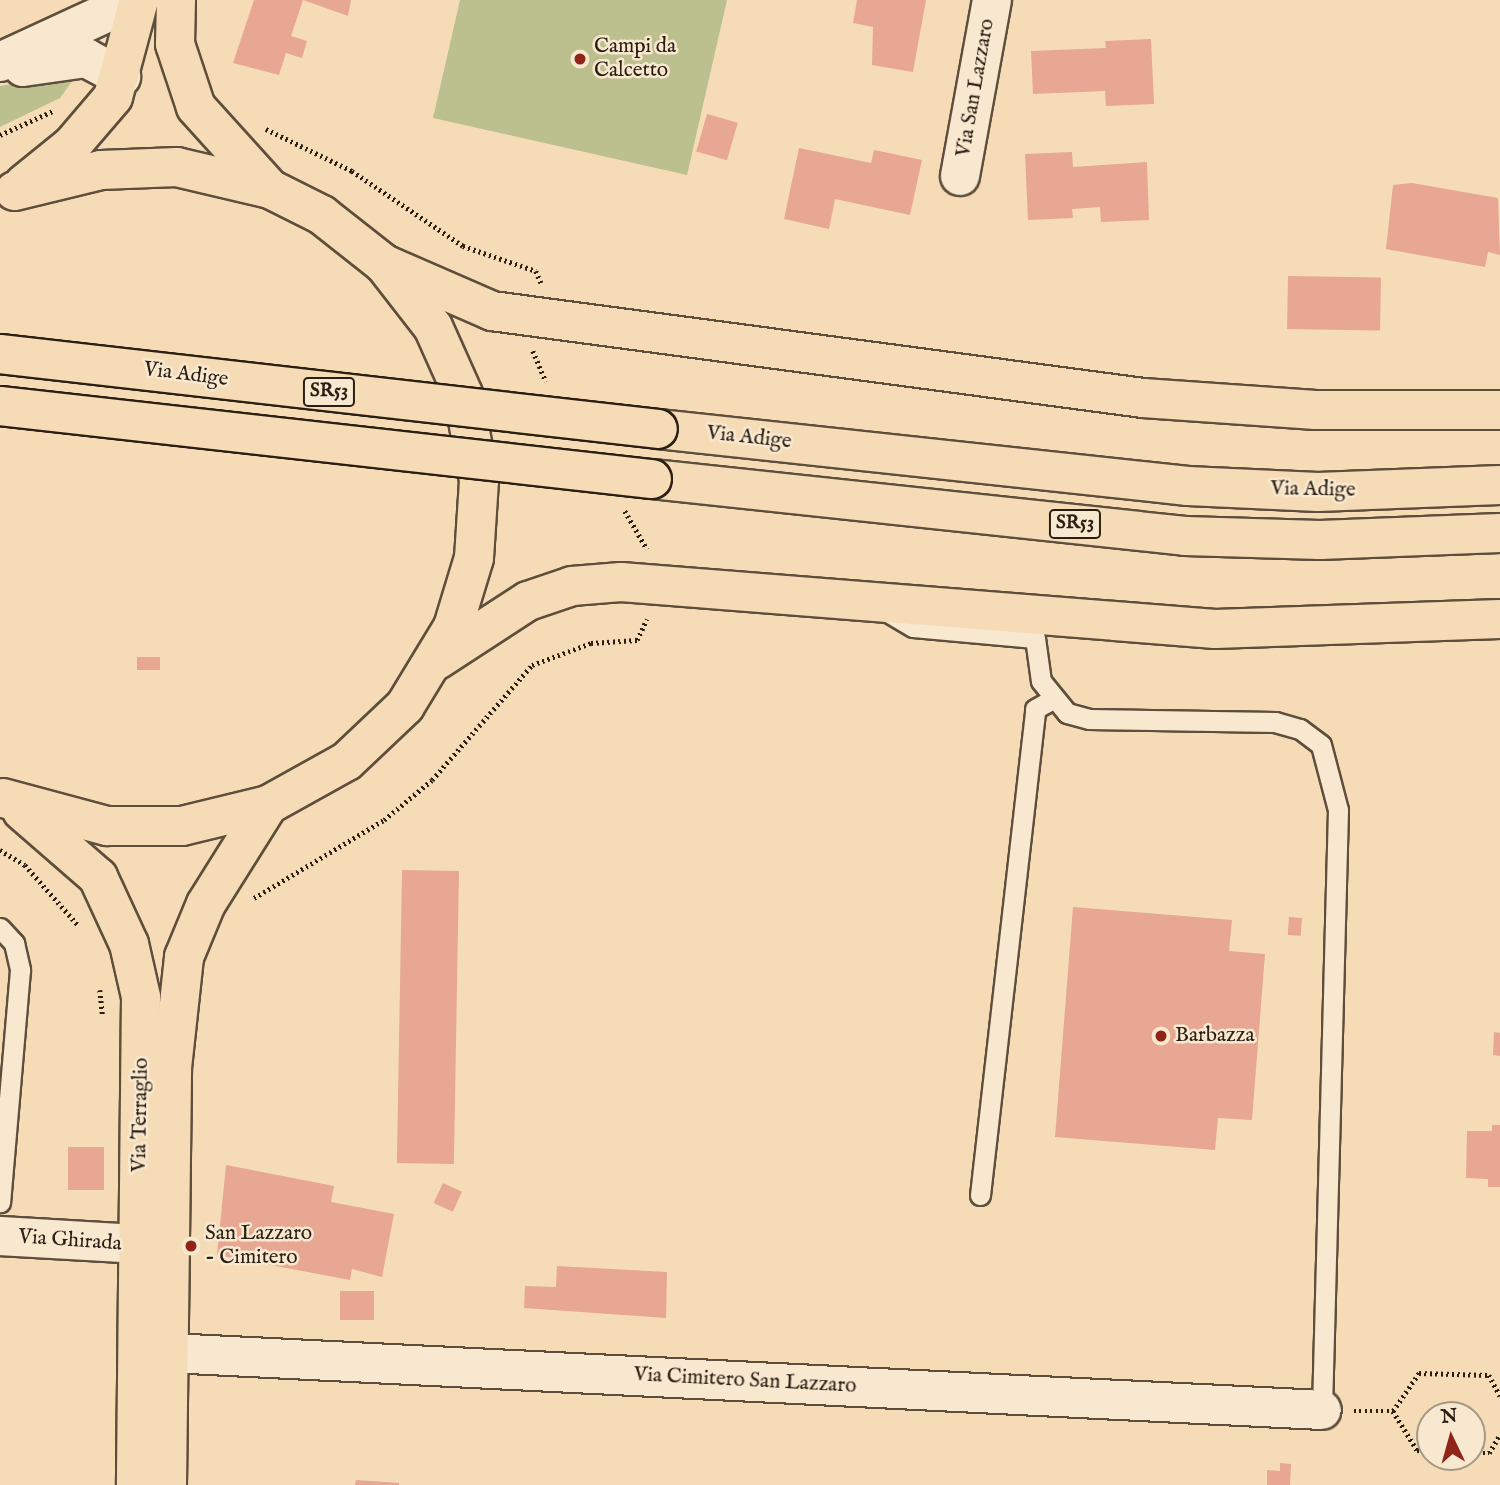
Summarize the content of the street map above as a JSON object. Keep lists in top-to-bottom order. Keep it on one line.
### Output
{"streets":{"main road":["Via Adige","SR53","Via Terraglio"],"street":["Via San Lazzaro","Via Ghirada","Via Cimitero San Lazzaro"]},"crossings":[["Via Terraglio","Via Ghirada"],["Via Terraglio","Via Cimitero San Lazzaro"]],"places":["Campi da Calcetto","Barbazza","San Lazzaro - Cimitero"],"north":"top"}
